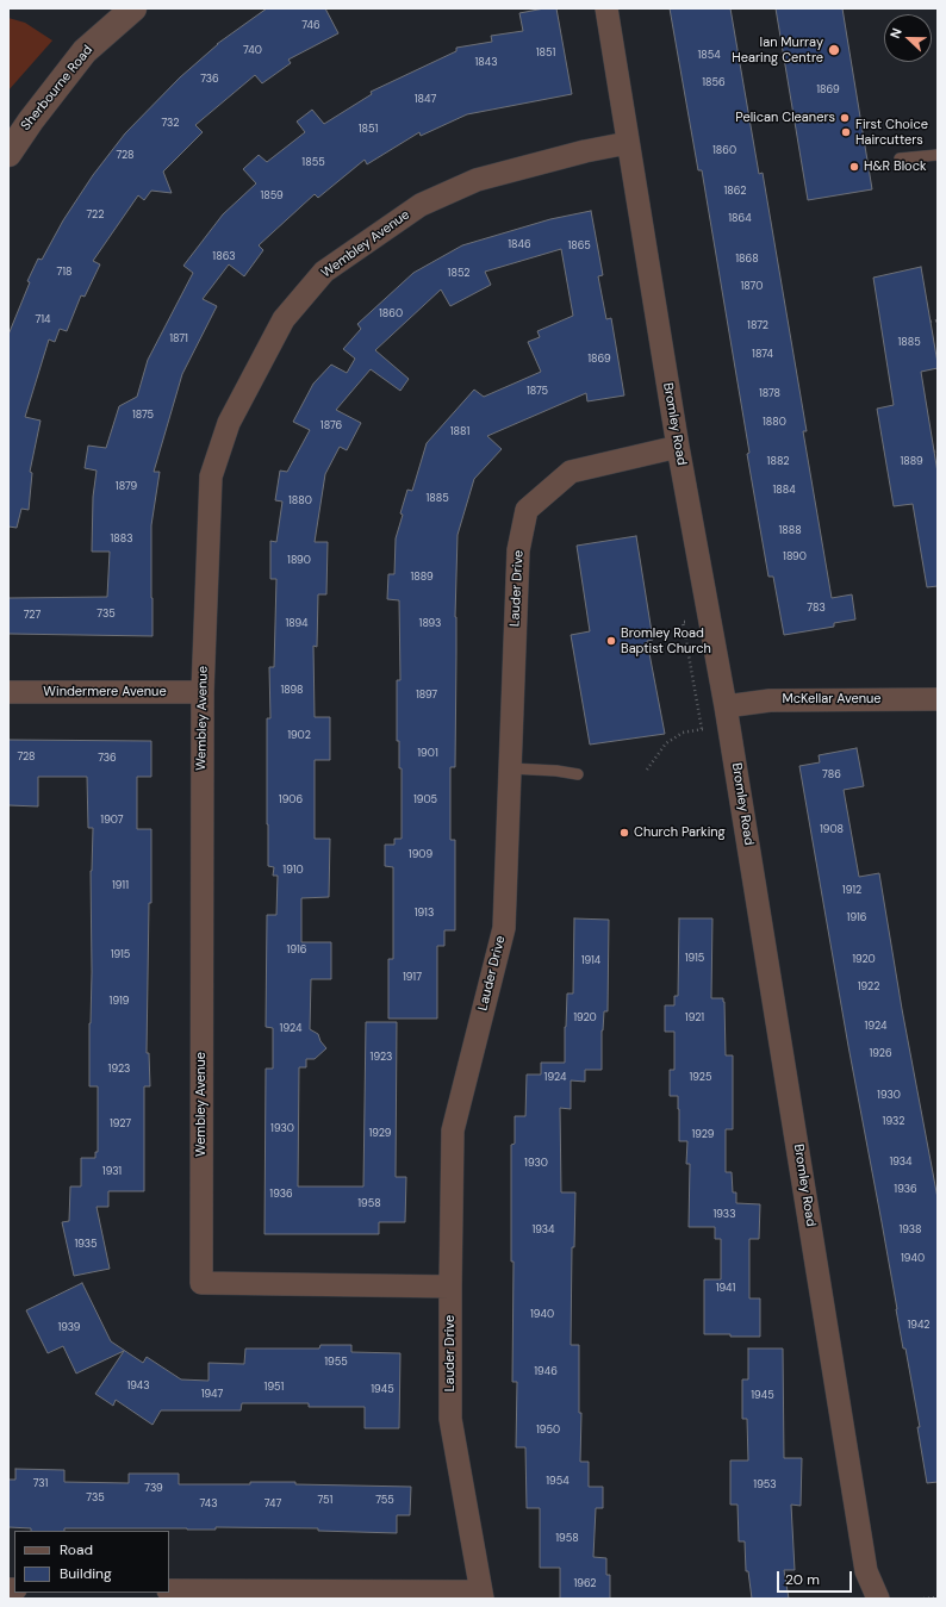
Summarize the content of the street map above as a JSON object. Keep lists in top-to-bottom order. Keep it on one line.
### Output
{"streets":{"street":["Sherbourne Road","Wembley Avenue","Bromley Road","Lauder Drive","Windermere Avenue","McKellar Avenue"]},"crossings":[["Wembley Avenue","Bromley Road"],["Wembley Avenue","Lauder Drive"],["Wembley Avenue","Windermere Avenue"],["Bromley Road","Lauder Drive"],["Bromley Road","McKellar Avenue"]],"places":["Ian Murray Hearing Centre","Pelican Cleaners","First Choice Haircutters","H&R Block","Bromley Road Baptist Church","Church Parking"],"house_numbers":["746","740","1851","1854","1843","736","1856","1869","1847","732","1851","1860","728","1855","1862","1859","722","1864","1846","1865","1863","1868","718","1852","1870","1860","714","1872","1871","1885","1874","1869","1875","1878","1875","1880","1876","1881","1882","1889","1879","1884","1885","1880","1888","1883","1890","1890","1889","783","735","727","1894","1893","1898","1897","1902","1901","728","736","786","1906","1905","1907","1908","1909","1910","1911","1912","1913","1916","1916","1915","1915","1920","1914","1917","1922","1919","1920","1921","1924","1924","1926","1923","1923","1924","1925","1930","1932","1927","1930","1929","1929","1934","1930","1931","1936","1936","1958","1933","1934","1938","1935","1940","1941","1940","1942","1939","1955","1946","1943","1951","1945","1947","1945","1950","1954","731","1953","739","735","751","755","743","747","1958","1962"],"legend":["Road","Building"],"scale_bar":"20 m","north":"left"}
